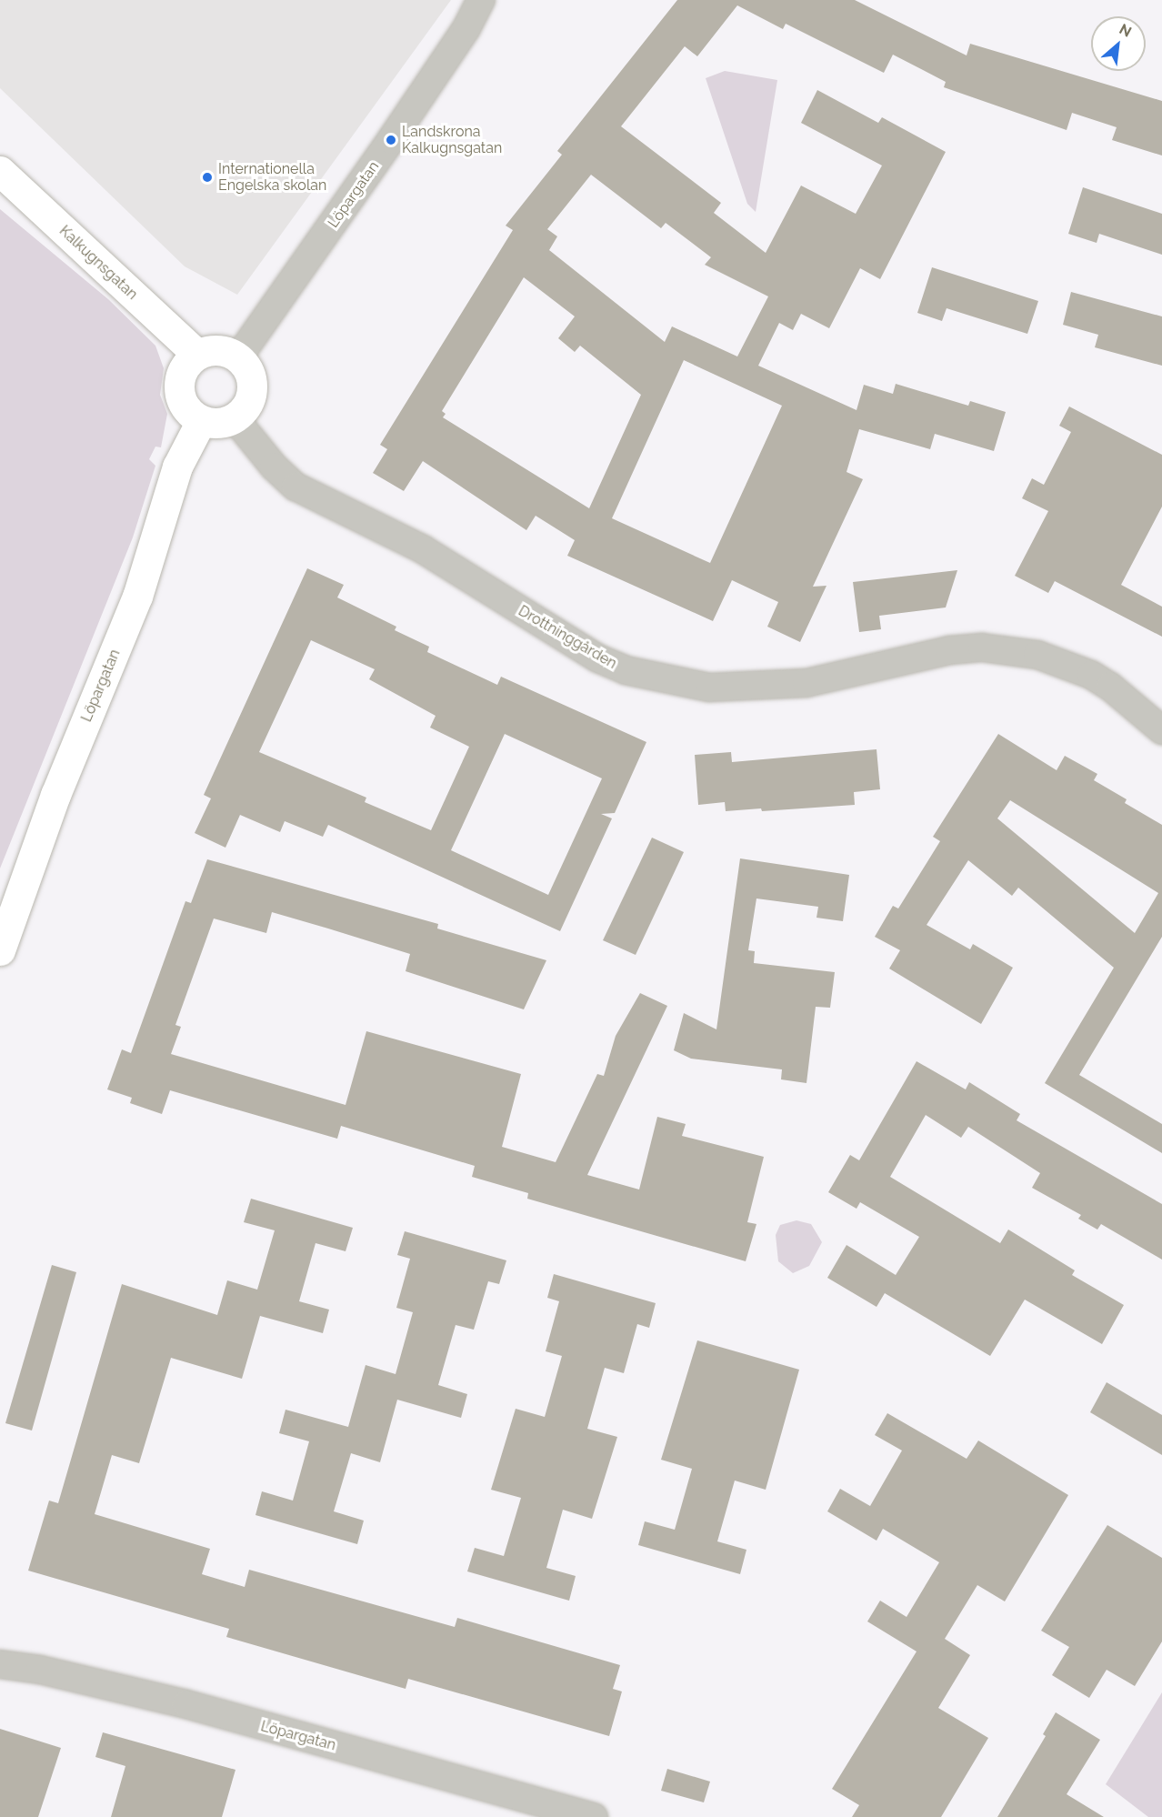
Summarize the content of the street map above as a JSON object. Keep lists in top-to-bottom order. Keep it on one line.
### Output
{"streets":{"street":["Löpargatan","Kalkugnsgatan","Drottninggården"]},"crossings":[["Löpargatan","Kalkugnsgatan"],["Löpargatan","Drottninggården"],["Kalkugnsgatan","Drottninggården"]],"places":["Landskrona Kalkugnsgatan","Internationella Engelska skolan"],"north":"top right"}
